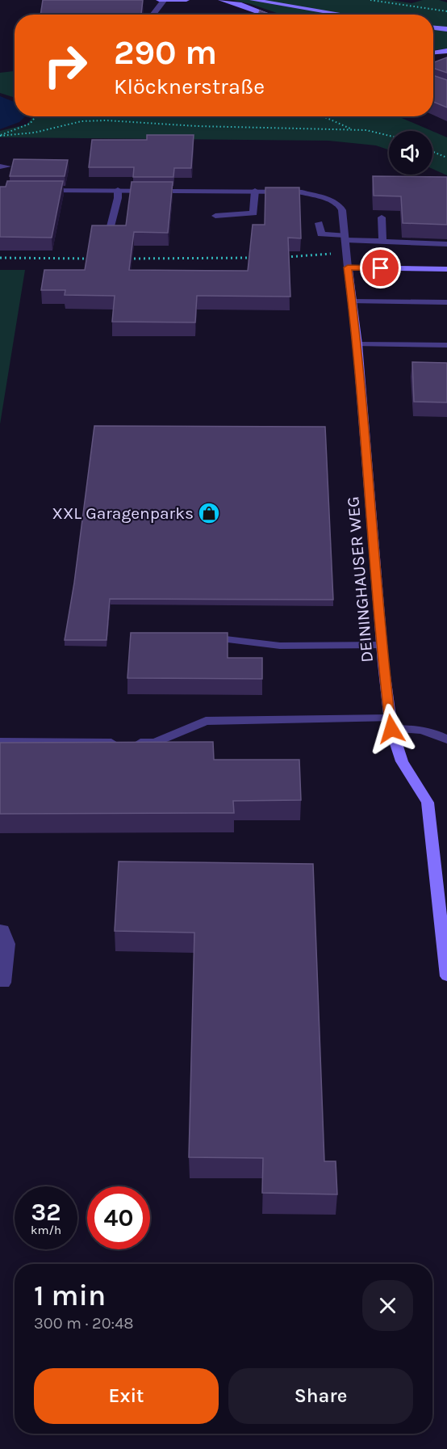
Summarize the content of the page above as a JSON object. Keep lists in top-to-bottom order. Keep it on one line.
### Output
{"streets":{"street":["DEININGHAUSER WEG"]},"places":{"shop":["XXL Garagenparks"]},"page":{"turn":["290 m","Klöcknerstraße"],"speed":"32 km/h","limit":"40","heading":["1 min","300 m · 20:48"],"buttons":["Exit","Share"]}}
